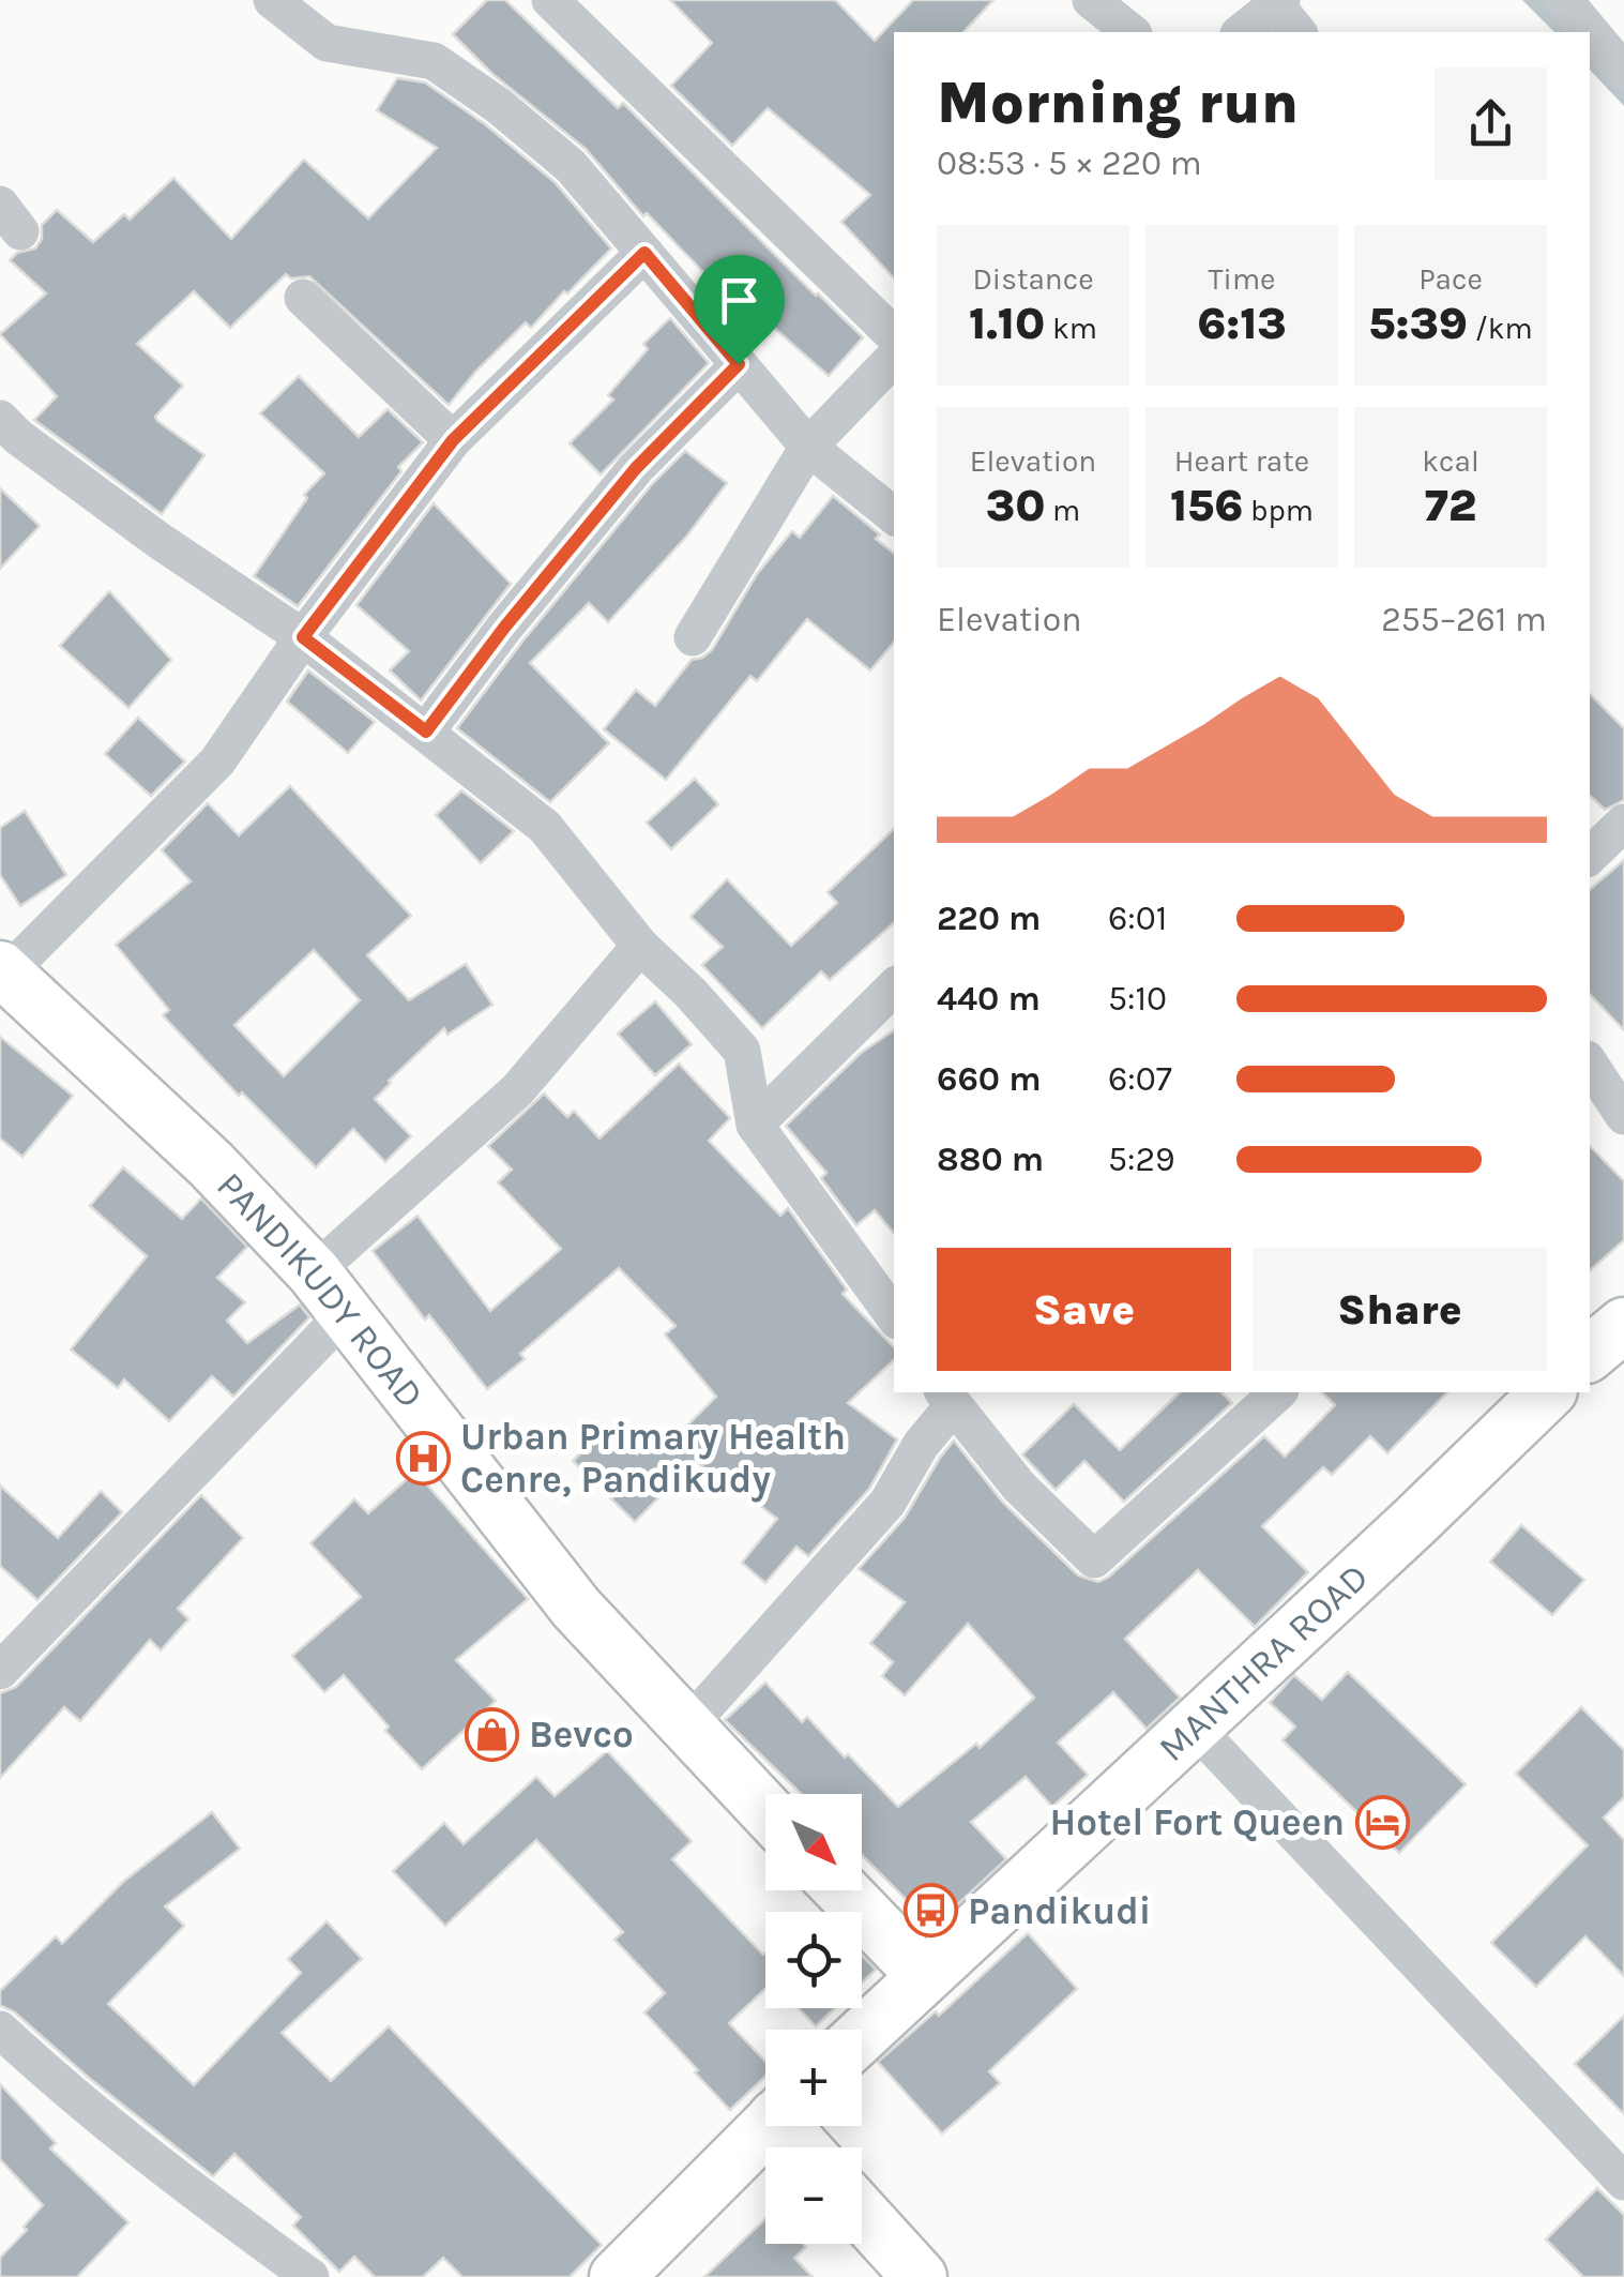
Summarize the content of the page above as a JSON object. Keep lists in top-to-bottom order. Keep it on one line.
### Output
{"streets":{"street":["PANDIKUDY ROAD","MANTHRA ROAD"]},"places":{"hospital":["Urban Primary Health Cenre, Pandikudy"],"shop":["Bevco"],"hotel":["Hotel Fort Queen"],"bus stop":["Pandikudi"]},"north":"bottom right","page":{"heading":["Morning run","08:53 · 5 × 220 m"],"stats":[["Distance","1.10 km"],["Time","6:13"],["Pace","5:39 /km"],["Elevation","30 m"],["Heart rate","156 bpm"],["kcal","72"]],"chart":["Elevation","255–261 m"],"list":[{"name":"220 m","note":"6:01"},{"name":"440 m","note":"5:10"},{"name":"660 m","note":"6:07"},{"name":"880 m","note":"5:29"}],"buttons":["Save","Share"],"map_buttons":["+","−"]}}
